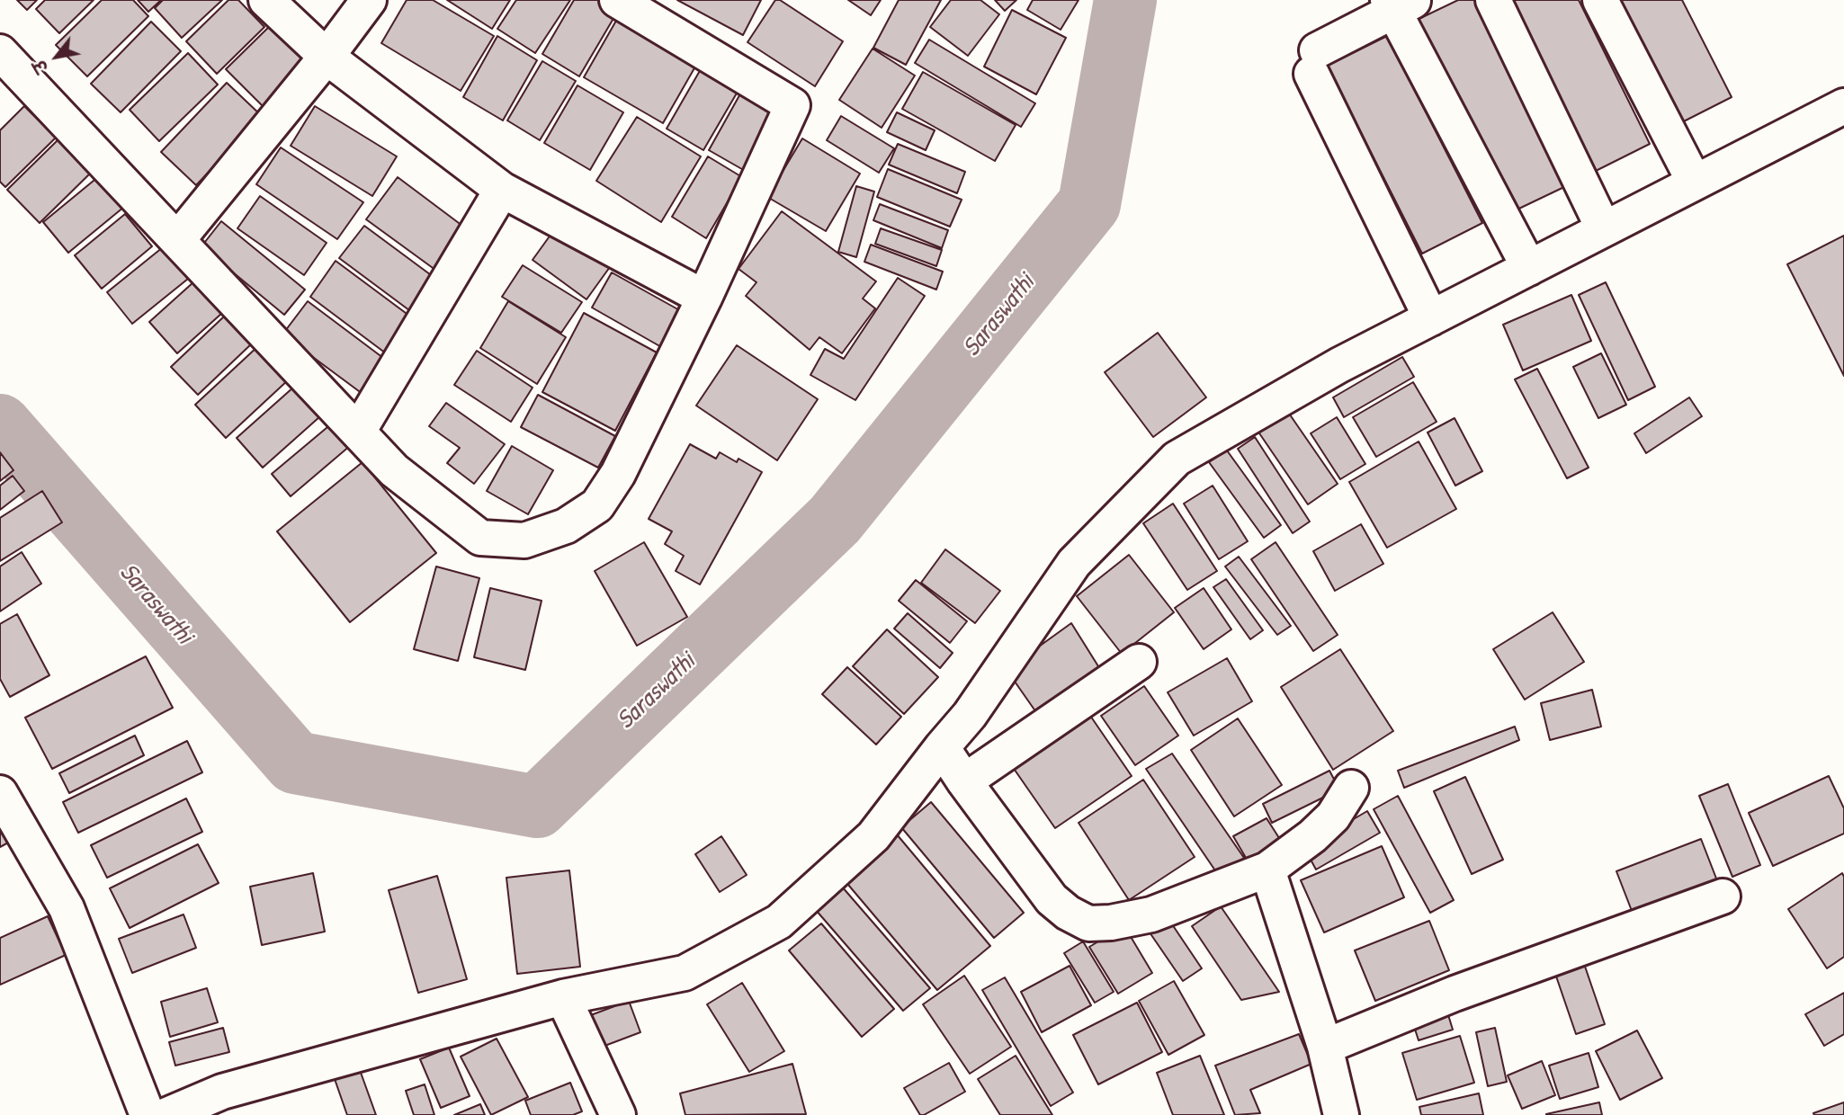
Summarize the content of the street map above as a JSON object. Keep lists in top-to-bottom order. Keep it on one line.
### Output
{"water":["Saraswathi"],"north":"bottom left"}
